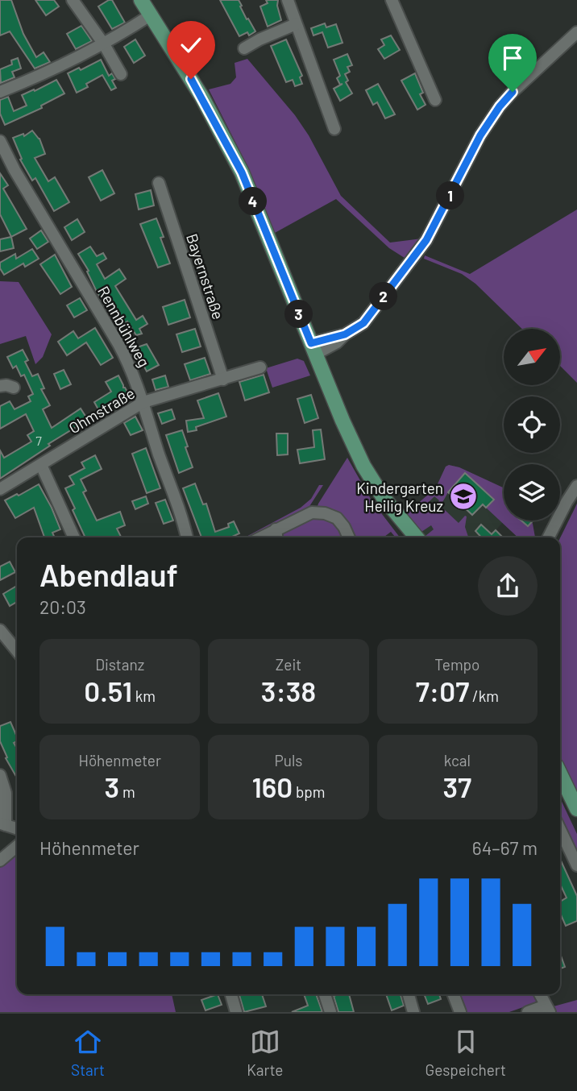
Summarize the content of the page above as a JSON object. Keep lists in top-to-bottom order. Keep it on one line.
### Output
{"streets":{"street":["Bayernstraße","Rennbühlweg","Ohmstraße"]},"crossings":[["Bayernstraße","Ohmstraße"],["Rennbühlweg","Ohmstraße"]],"places":{"school or university":["Kindergarten Heilig Kreuz"]},"house_numbers":["7"],"north":"top right","page":{"pins":["1","4","2","3"],"heading":["Abendlauf","20:03"],"stats":[["Distanz","0.51 km"],["Zeit","3:38"],["Tempo","7:07 /km"],["Höhenmeter","3 m"],["Puls","160 bpm"],["kcal","37"]],"chart":["Höhenmeter","64–67 m"],"tabs":["Start","Karte","Gespeichert"]}}
